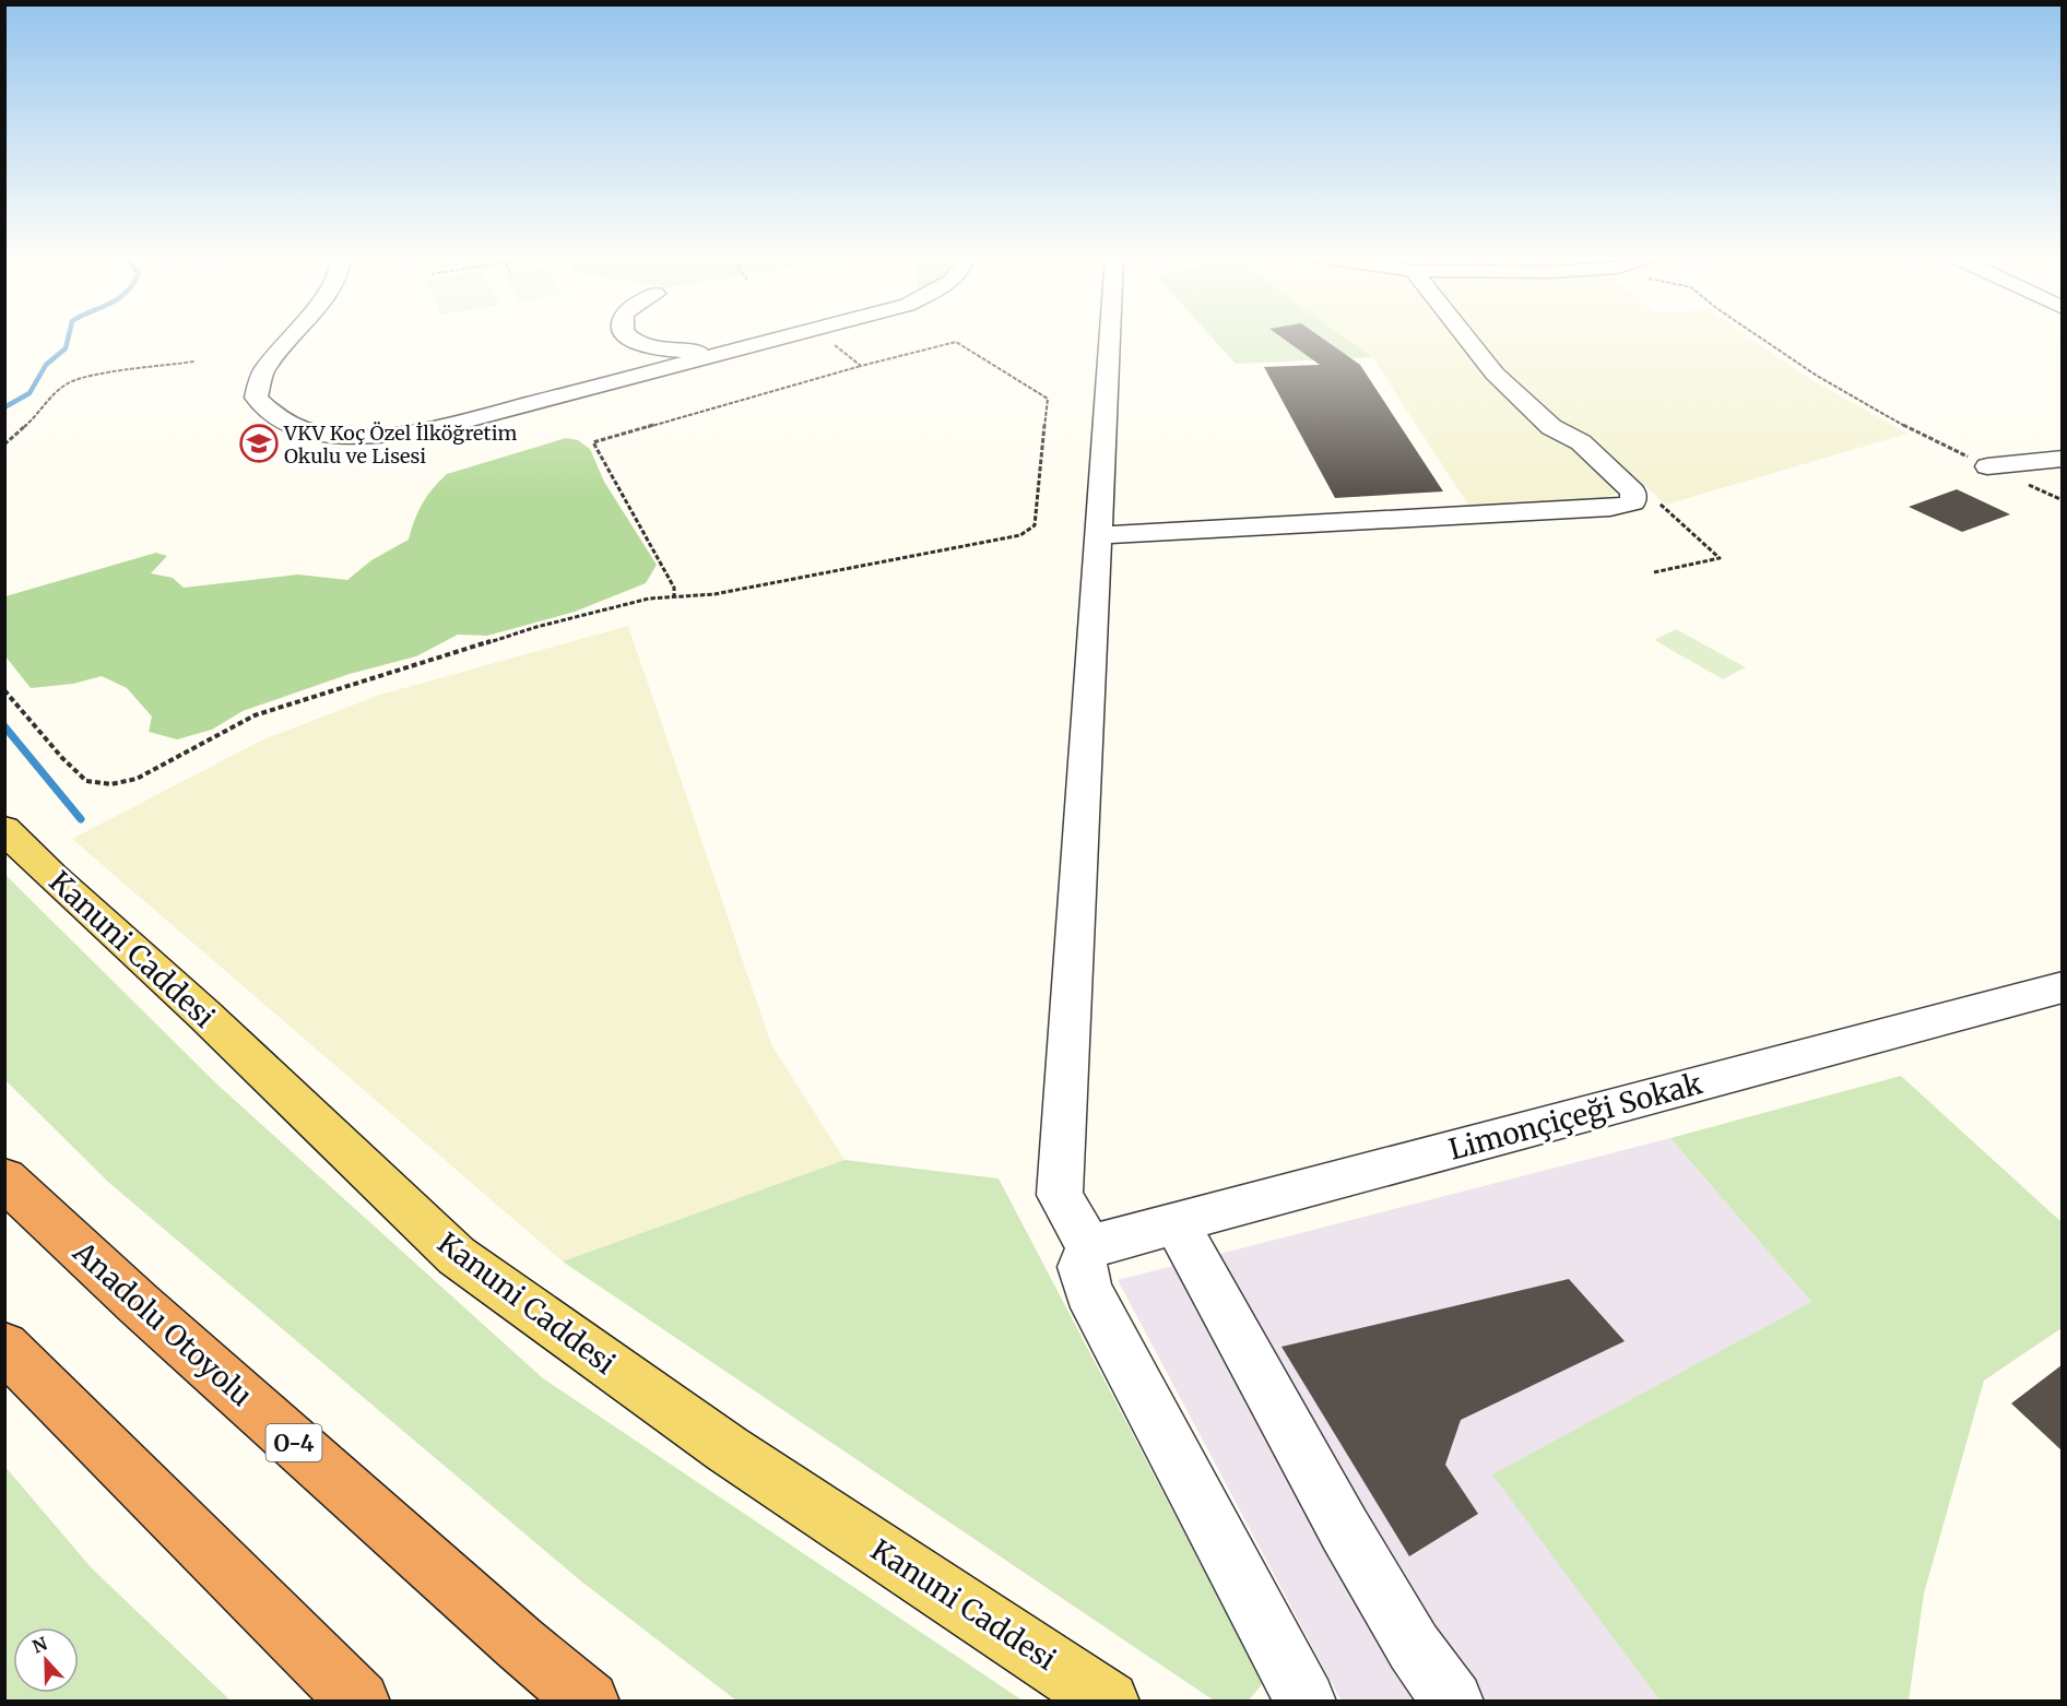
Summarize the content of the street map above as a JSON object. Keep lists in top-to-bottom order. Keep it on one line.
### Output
{"streets":{"highway":["Anadolu Otoyolu","O-4"],"main road":["Kanuni Caddesi"],"street":["Limonçiçeği Sokak"]},"places":{"school or university":["VKV Koç Özel İlköğretim Okulu ve Lisesi"]},"north":"top"}
